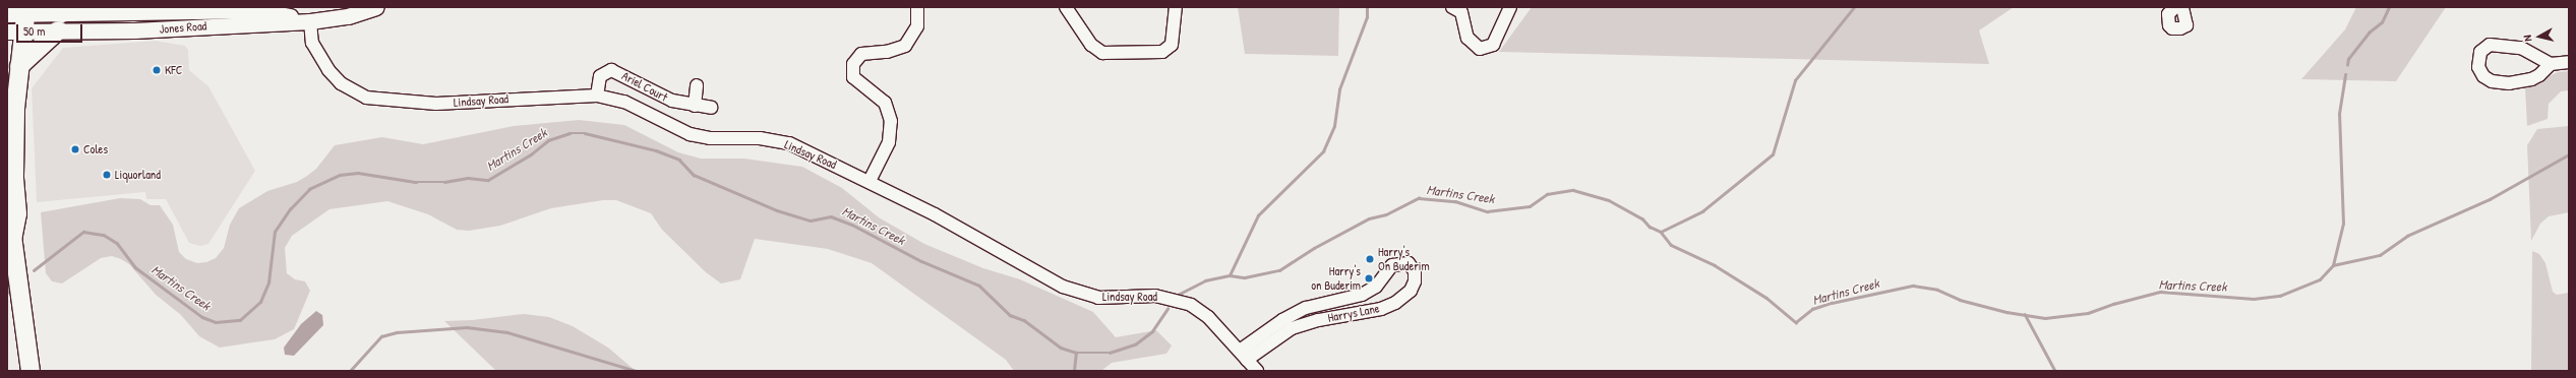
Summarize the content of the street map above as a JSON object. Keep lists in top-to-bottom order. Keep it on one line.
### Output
{"streets":{"main road":["Jones Road"],"street":["Ariel Court","Lindsay Road","Harrys Lane"]},"crossings":[["Jones Road","Lindsay Road"],["Ariel Court","Lindsay Road"],["Lindsay Road","Harrys Lane"]],"water":["Martins Creek"],"places":["KFC","Coles","Liquorland","Harry's On Buderim","Harry's on Buderim"],"scale_bar":"50 m","north":"left"}
